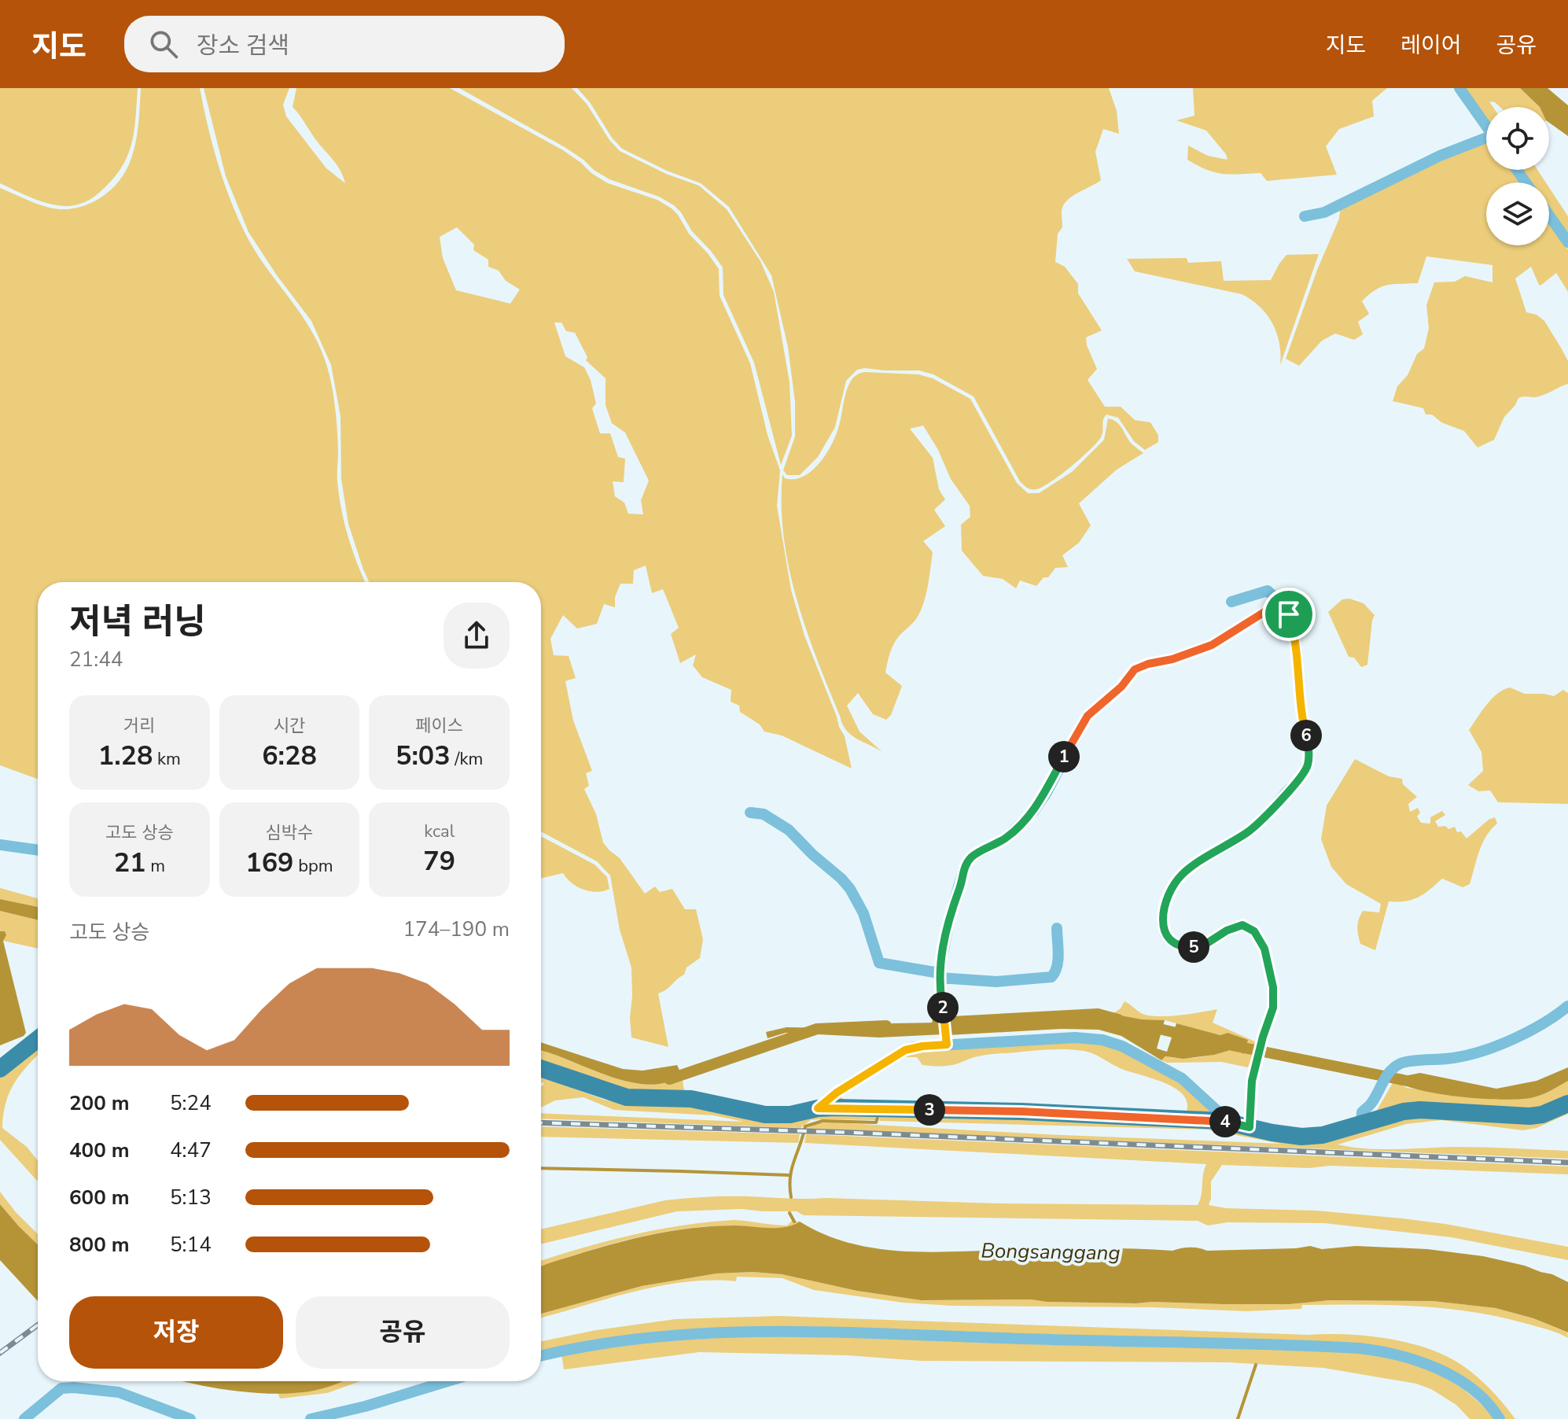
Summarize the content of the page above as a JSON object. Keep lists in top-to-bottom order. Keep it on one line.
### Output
{"water":["Bongsanggang"],"page":{"header":"지도","search":"장소 검색","nav":["지도","레이어","공유"],"heading":["저녁 러닝","21:44"],"stats":[["거리","1.28 km"],["시간","6:28"],["페이스","5:03 /km"],["고도 상승","21 m"],["심박수","169 bpm"],["kcal","79"]],"pins":["6","1","5","2","3","4"],"chart":["고도 상승","174–190 m"],"list":[{"name":"200 m","note":"5:24"},{"name":"400 m","note":"4:47"},{"name":"600 m","note":"5:13"},{"name":"800 m","note":"5:14"}],"buttons":["저장","공유"]}}
